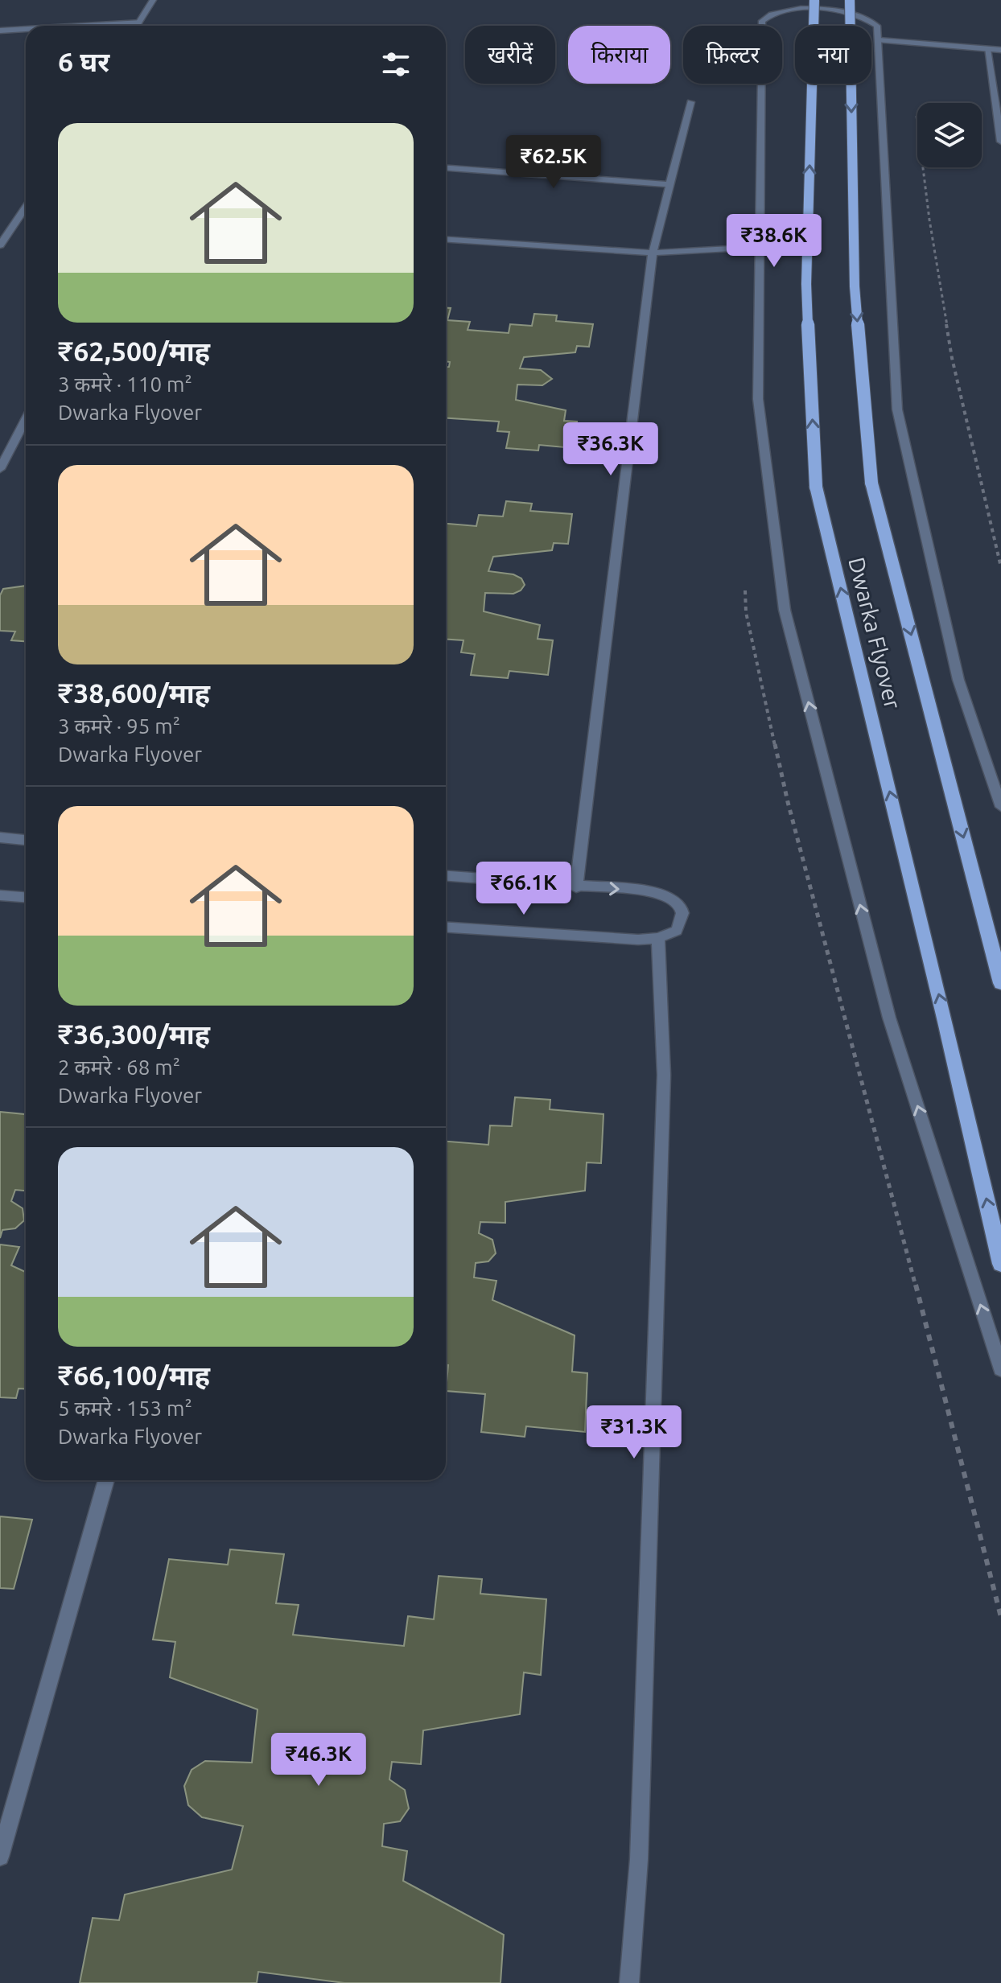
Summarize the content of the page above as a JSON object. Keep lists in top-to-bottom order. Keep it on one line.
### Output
{"streets":{"main road":["Dwarka Flyover"]},"page":{"chip":["खरीदें","किराया","फ़िल्टर","नया"],"heading":"6 घर","list":[{"name":"₹62,500/माह","note":"3 कमरे · 110 m² · Dwarka Flyover"},{"name":"₹38,600/माह","note":"3 कमरे · 95 m² · Dwarka Flyover"},{"name":"₹36,300/माह","note":"2 कमरे · 68 m² · Dwarka Flyover"},{"name":"₹66,100/माह","note":"5 कमरे · 153 m² · Dwarka Flyover"}],"price":["₹62.5K","₹38.6K","₹36.3K","₹66.1K","₹31.3K","₹46.3K"]}}
